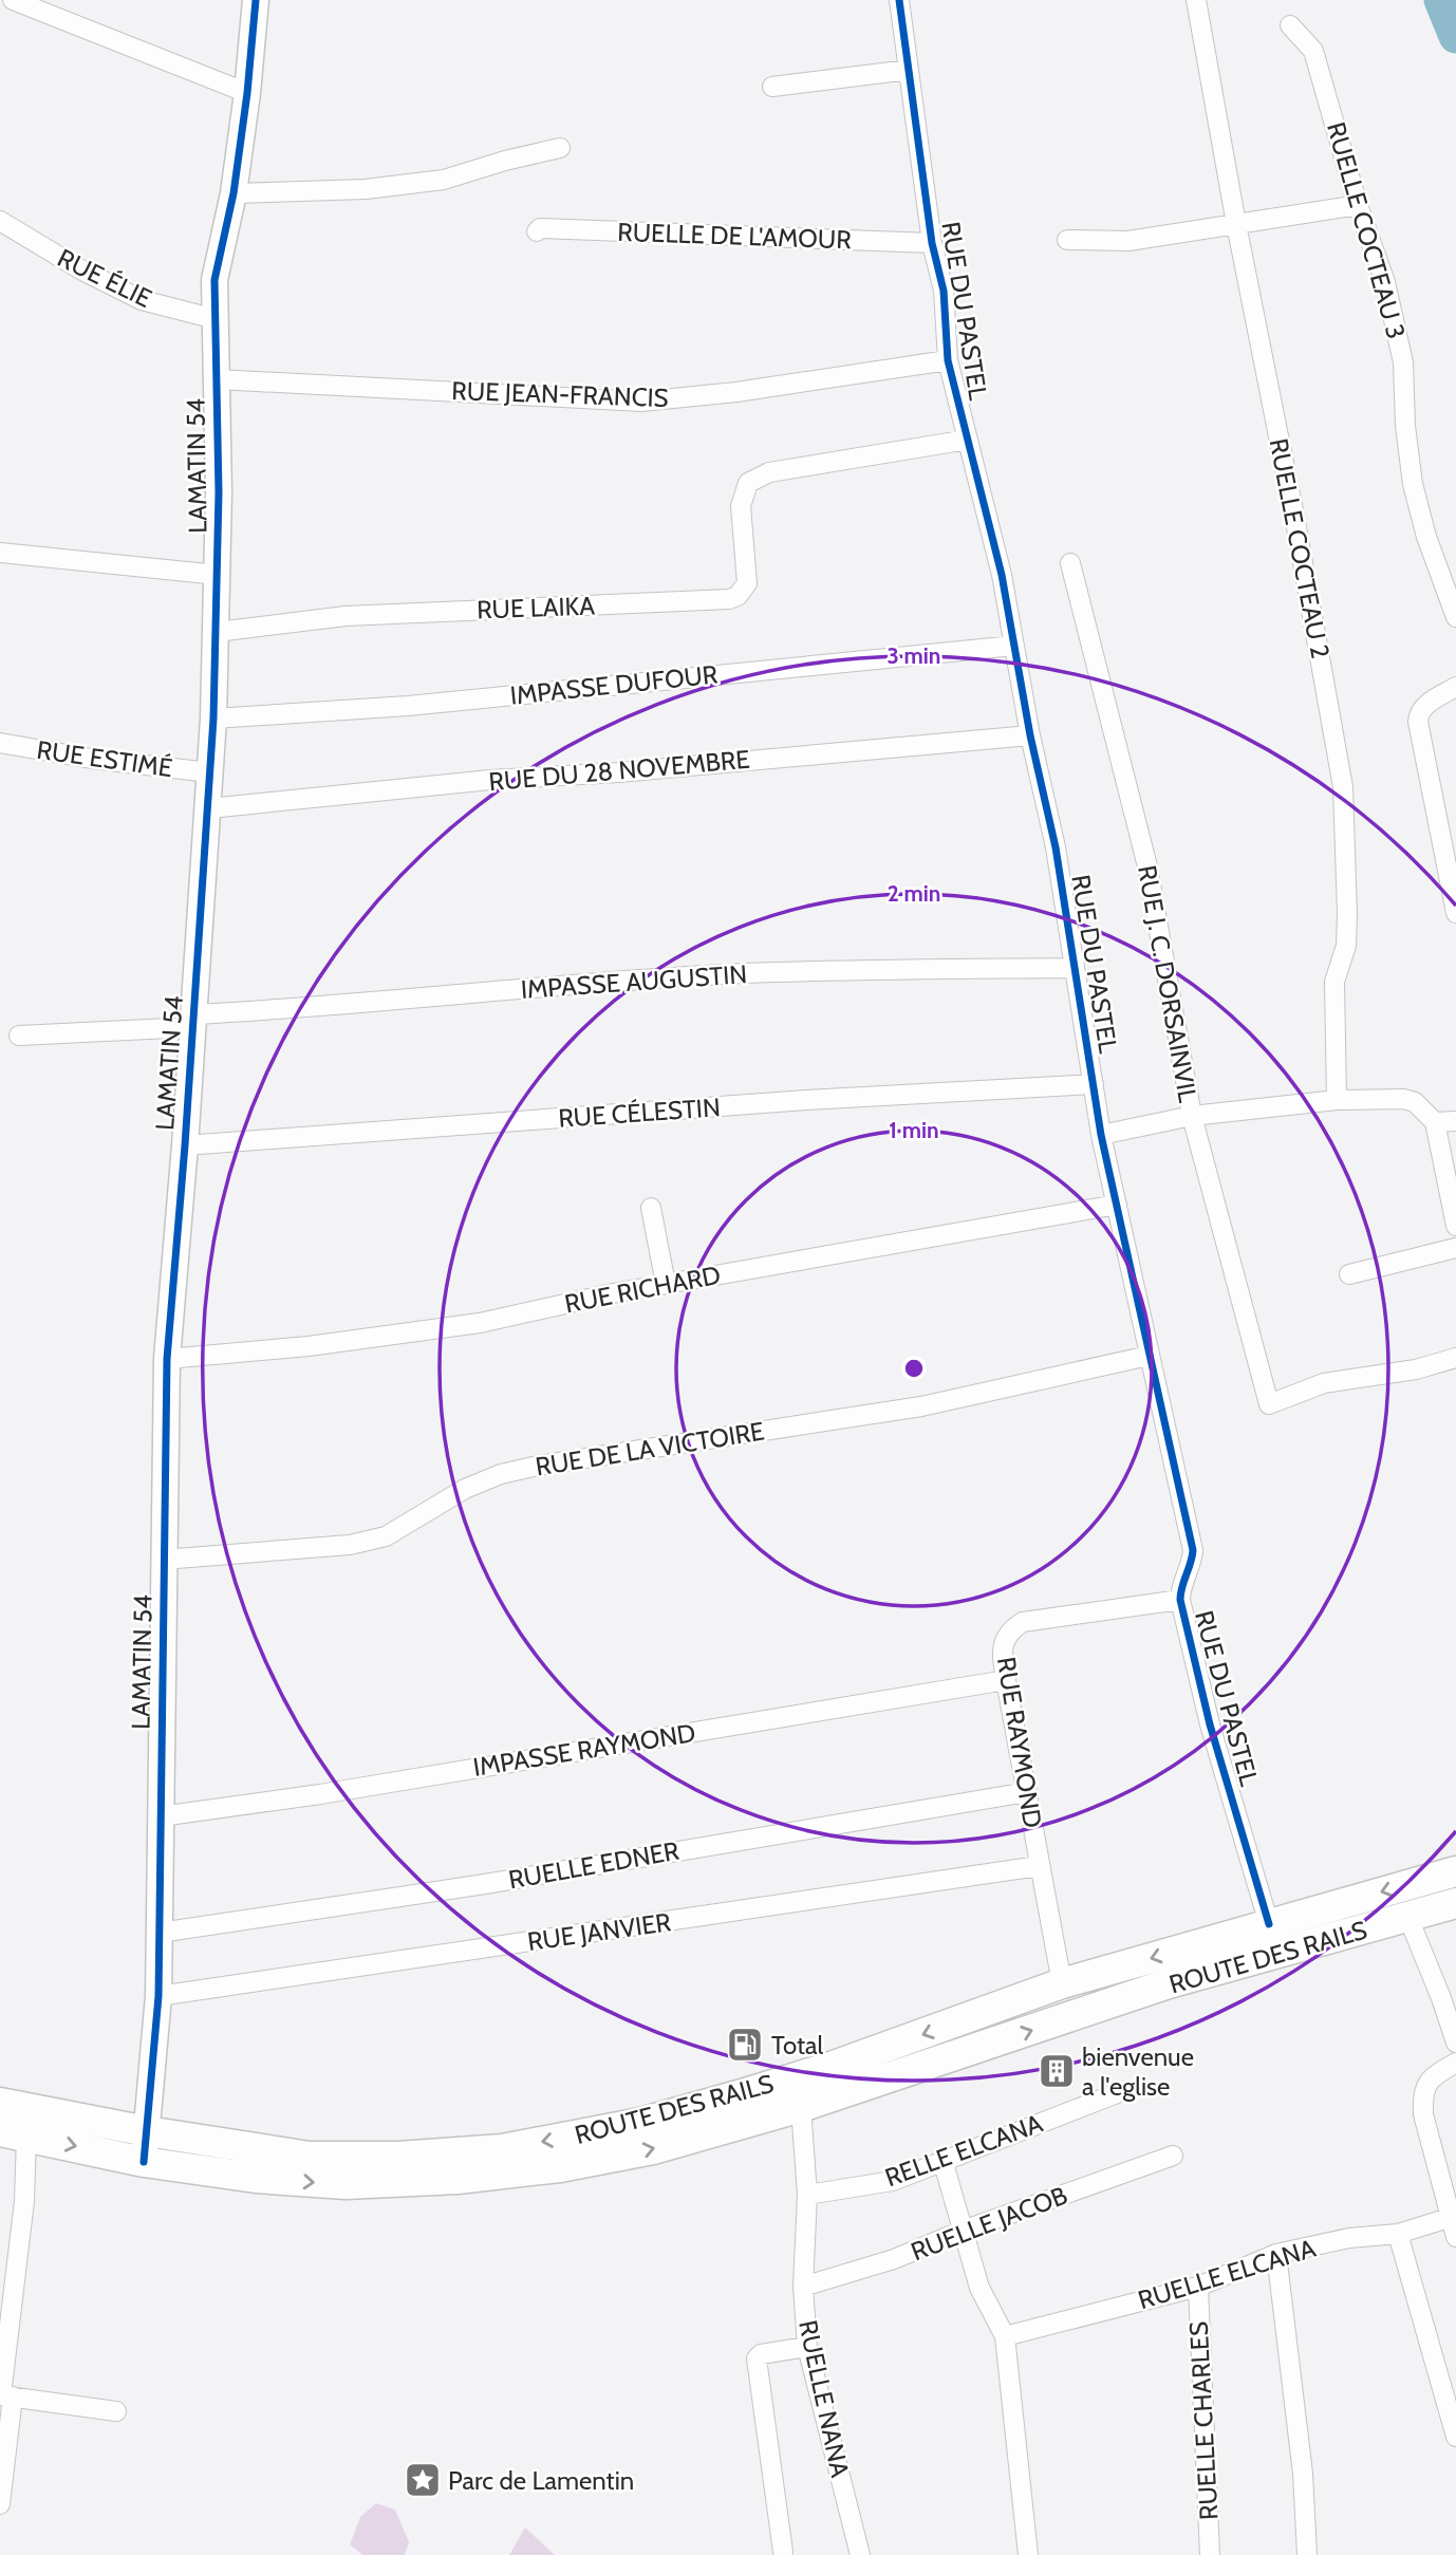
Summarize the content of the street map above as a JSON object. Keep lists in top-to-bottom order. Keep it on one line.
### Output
{"streets":{"main road":["ROUTE DES RAILS"],"street":["RUELLE COCTEAU 3","RUELLE DE L'AMOUR","RUE ÉLIE","RUE DU PASTEL","RUE JEAN-FRANCIS","LAMATIN 54","RUELLE COCTEAU 2","RUE LAIKA","IMPASSE DUFOUR","RUE ESTIMÉ","RUE DU 28 NOVEMBRE","IMPASSE AUGUSTIN","RUE J. C. DORSAINVIL","RUE CÉLESTIN","RUE RICHARD","RUE DE LA VICTOIRE","RUE RAYMOND","IMPASSE RAYMOND","RUELLE EDNER","RUE JANVIER","RELLE ELCANA","RUELLE JACOB","RUELLE ELCANA","RUELLE NANA","RUELLE CHARLES"]},"crossings":[["RUELLE DE L'AMOUR","RUE DU PASTEL"],["RUE ÉLIE","LAMATIN 54"],["RUE DU PASTEL","RUE JEAN-FRANCIS"],["RUE DU PASTEL","RUE LAIKA"],["RUE DU PASTEL","IMPASSE DUFOUR"],["RUE DU PASTEL","RUE DU 28 NOVEMBRE"],["RUE DU PASTEL","IMPASSE AUGUSTIN"],["RUE DU PASTEL","RUE CÉLESTIN"],["RUE DU PASTEL","RUE RICHARD"],["RUE DU PASTEL","RUE DE LA VICTOIRE"],["RUE DU PASTEL","RUE RAYMOND"],["RUE DU PASTEL","ROUTE DES RAILS"],["RUE JEAN-FRANCIS","LAMATIN 54"],["LAMATIN 54","RUE LAIKA"],["LAMATIN 54","IMPASSE DUFOUR"],["LAMATIN 54","RUE ESTIMÉ"],["LAMATIN 54","RUE DU 28 NOVEMBRE"],["LAMATIN 54","IMPASSE AUGUSTIN"],["LAMATIN 54","RUE CÉLESTIN"],["LAMATIN 54","RUE RICHARD"],["LAMATIN 54","RUE DE LA VICTOIRE"],["LAMATIN 54","IMPASSE RAYMOND"],["LAMATIN 54","RUELLE EDNER"],["LAMATIN 54","RUE JANVIER"],["LAMATIN 54","ROUTE DES RAILS"],["RUE RAYMOND","IMPASSE RAYMOND"],["RUE RAYMOND","RUELLE EDNER"],["RUE RAYMOND","RUE JANVIER"],["RUE RAYMOND","ROUTE DES RAILS"],["ROUTE DES RAILS","RUELLE NANA"],["RELLE ELCANA","RUELLE NANA"],["RUELLE JACOB","RUELLE NANA"],["RUELLE ELCANA","RUELLE CHARLES"]],"places":{"fuel station":["Total"],"building":["bienvenue a l'eglise"],"place":["Parc de Lamentin"]},"rings":["3 min","2 min","1 min"]}
